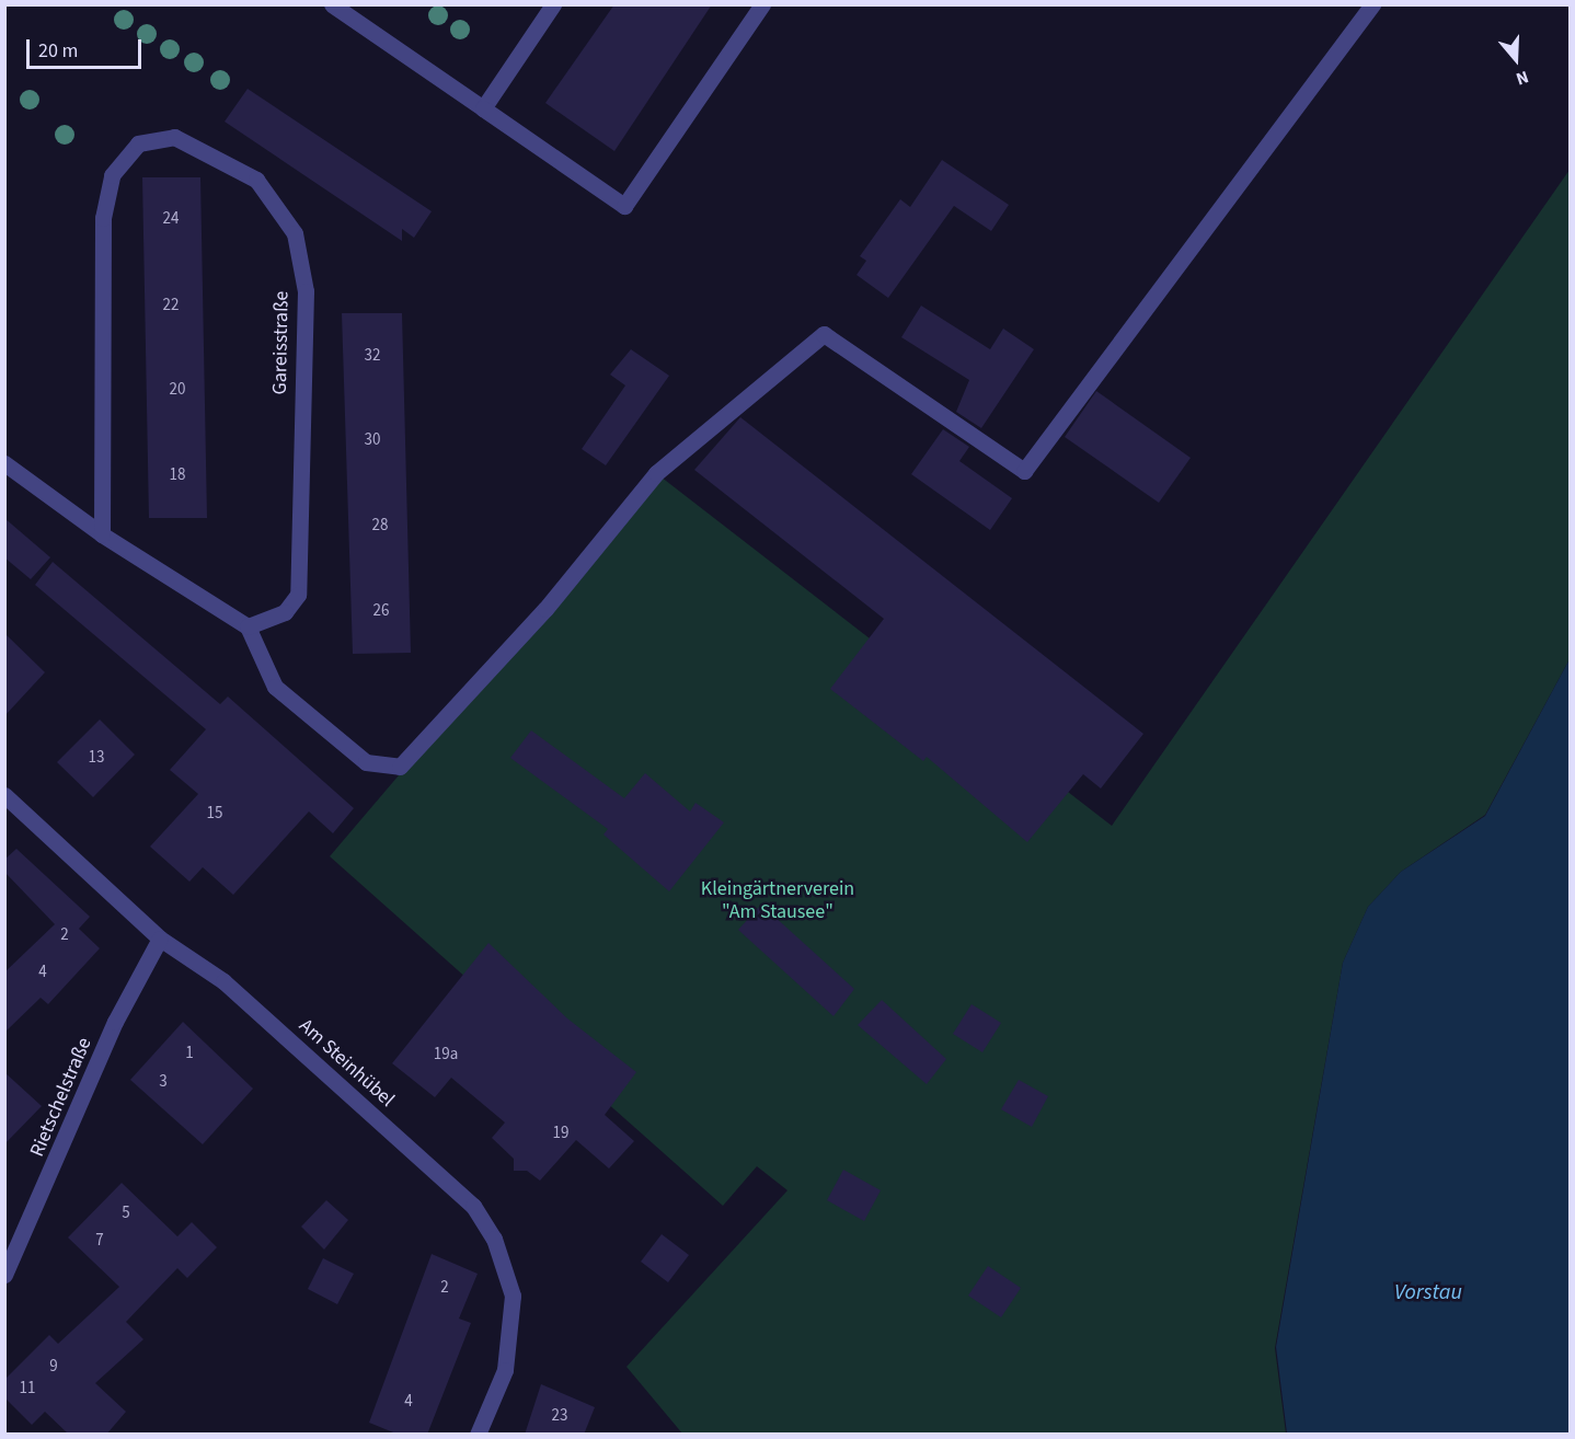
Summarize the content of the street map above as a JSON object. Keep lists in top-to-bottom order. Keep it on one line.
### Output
{"streets":{"street":["Gareisstraße","Am Steinhübel","Rietschelstraße"]},"crossings":[["Am Steinhübel","Rietschelstraße"]],"water":["Vorstau"],"parks":["Kleingärtnerverein \"Am Stausee\""],"house_numbers":["24","22","32","20","30","18","28","26","13","15","2","4","1","19a","3","19","5","7","2","9","11","4","23"],"scale_bar":"20 m","north":"bottom"}
